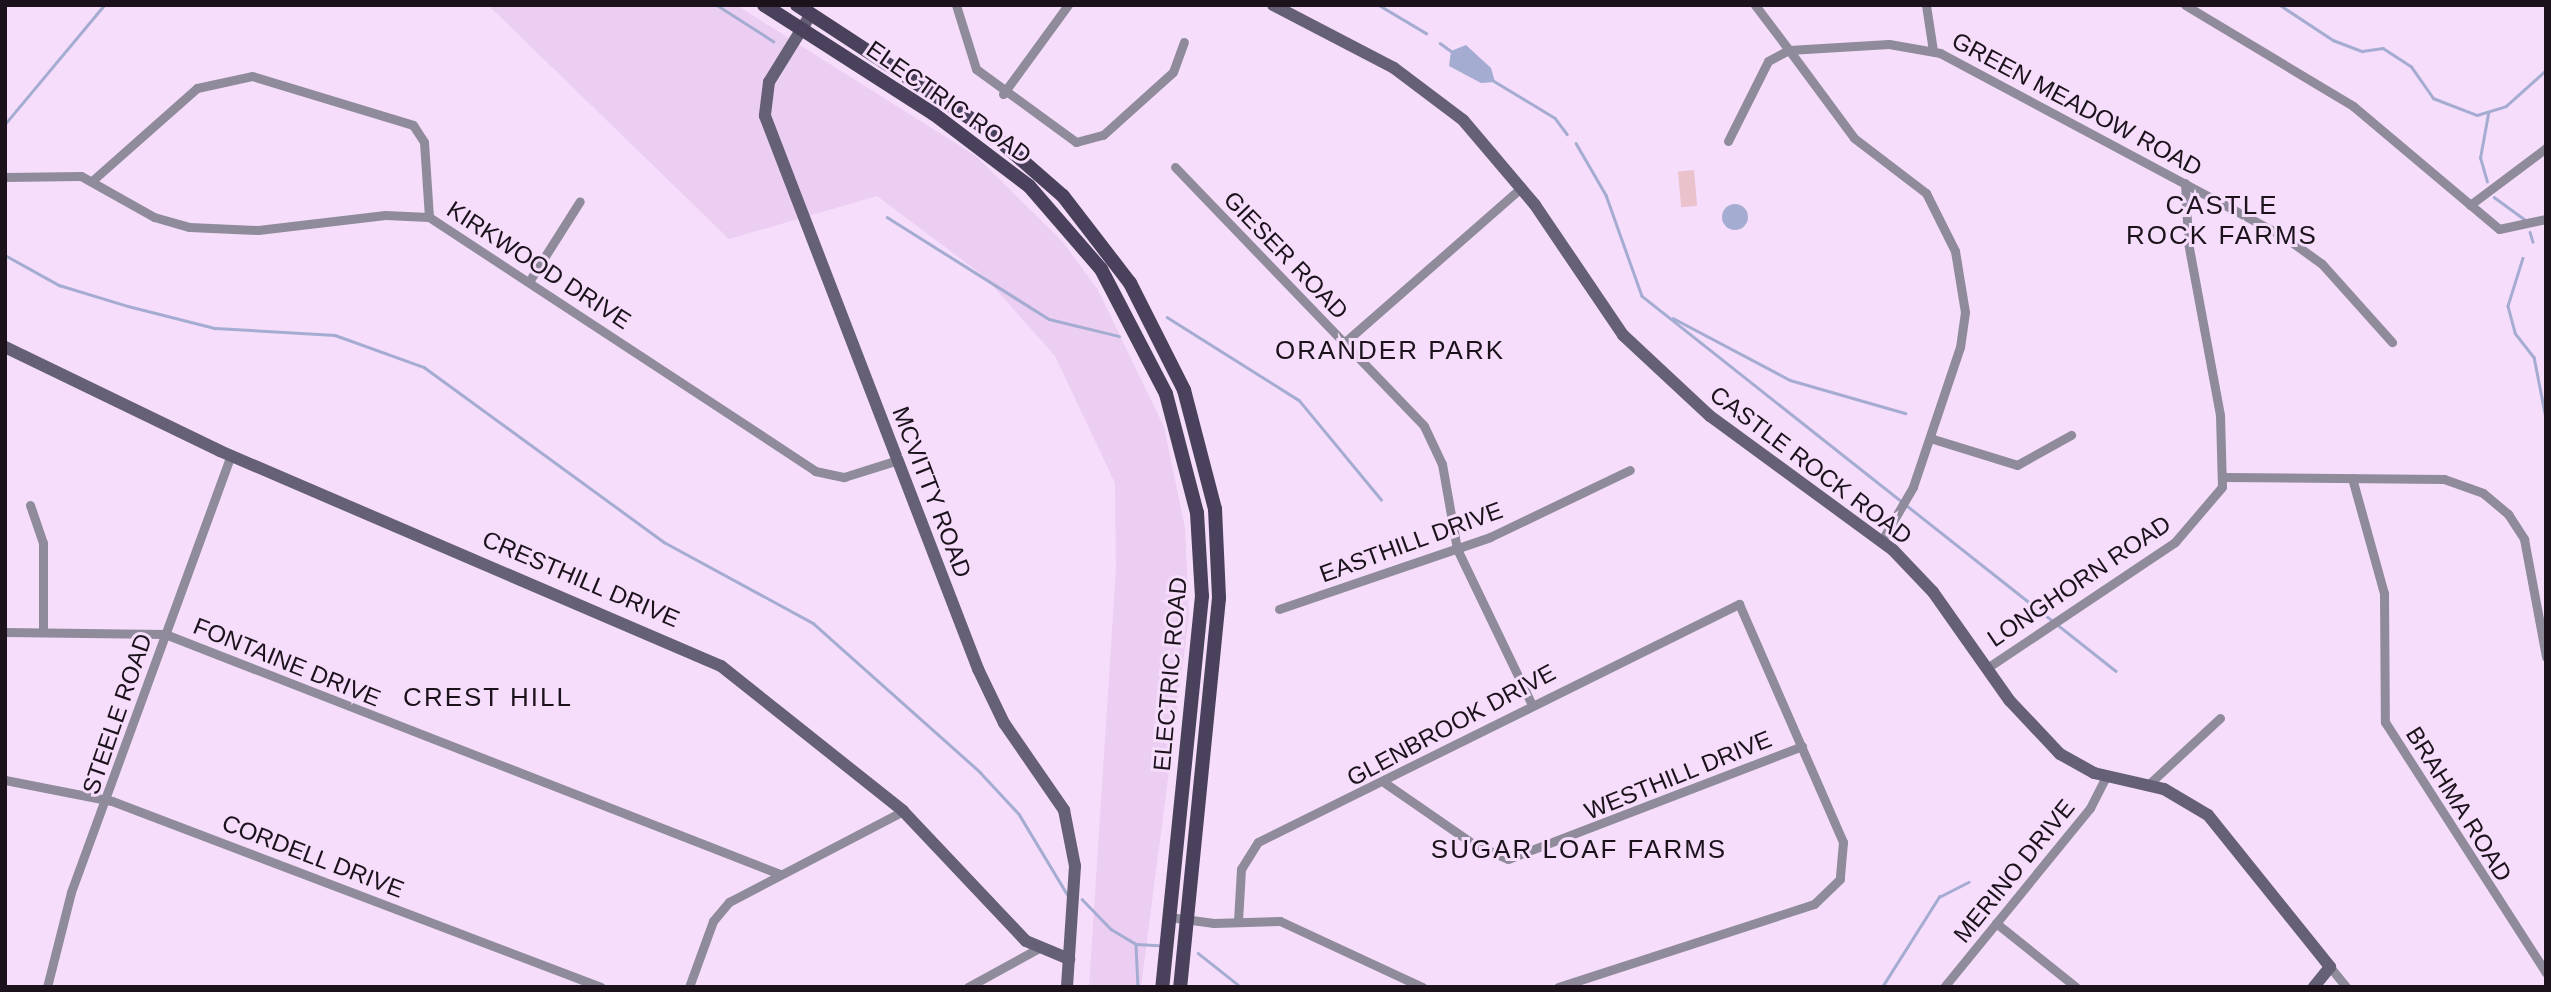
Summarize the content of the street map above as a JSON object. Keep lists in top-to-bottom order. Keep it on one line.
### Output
{"streets":{"main road":["ELECTRIC ROAD"],"street":["GREEN MEADOW ROAD","GIESER ROAD","KIRKWOOD DRIVE","CASTLE ROCK ROAD","MCVITTY ROAD","EASTHILL DRIVE","CRESTHILL DRIVE","LONGHORN ROAD","FONTAINE DRIVE","STEELE ROAD","GLENBROOK DRIVE","WESTHILL DRIVE","BRAHMA ROAD","CORDELL DRIVE","MERINO DRIVE"]},"crossings":[["ELECTRIC ROAD","MCVITTY ROAD"],["GIESER ROAD","EASTHILL DRIVE"],["GIESER ROAD","GLENBROOK DRIVE"],["KIRKWOOD DRIVE","MCVITTY ROAD"],["CASTLE ROCK ROAD","LONGHORN ROAD"],["CASTLE ROCK ROAD","MERINO DRIVE"],["MCVITTY ROAD","CRESTHILL DRIVE"],["CRESTHILL DRIVE","STEELE ROAD"],["FONTAINE DRIVE","STEELE ROAD"],["STEELE ROAD","CORDELL DRIVE"],["GLENBROOK DRIVE","WESTHILL DRIVE"]],"districts":["CASTLE ROCK FARMS","ORANDER PARK","CREST HILL","SUGAR LOAF FARMS"]}
